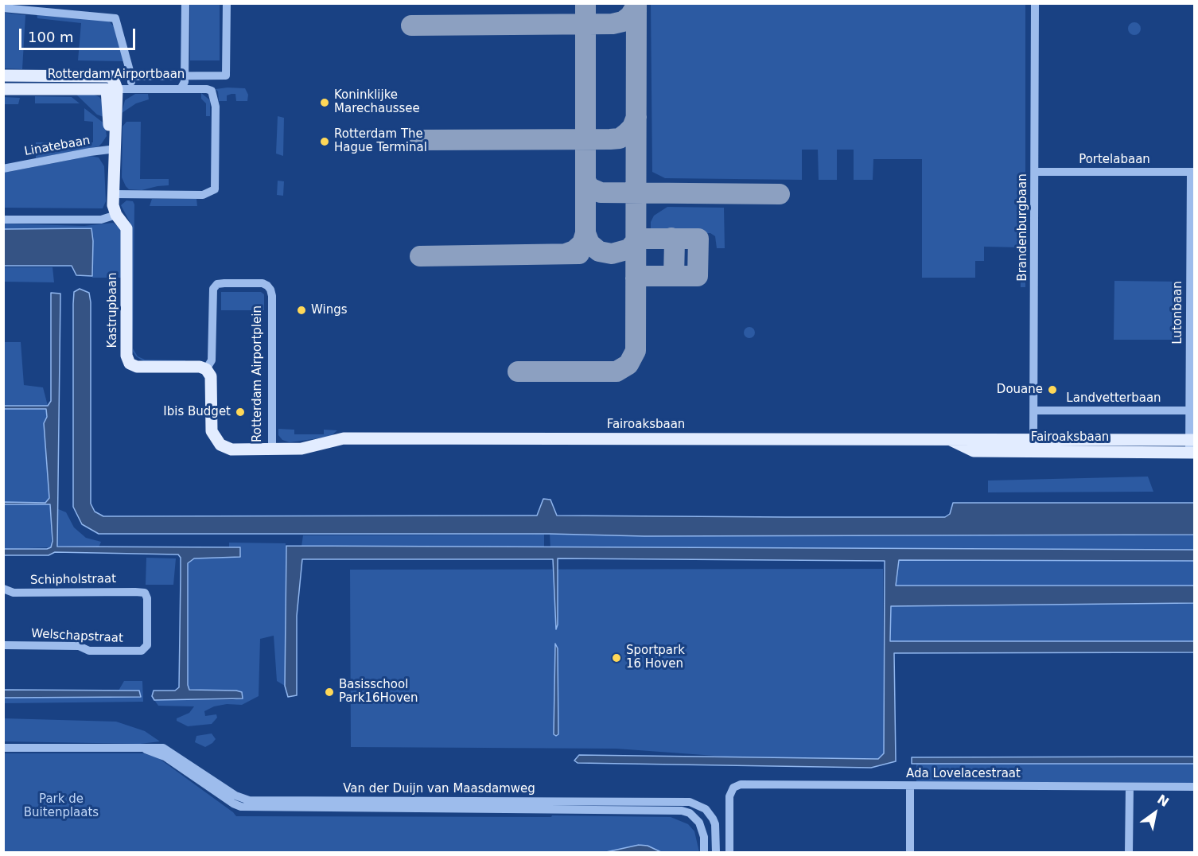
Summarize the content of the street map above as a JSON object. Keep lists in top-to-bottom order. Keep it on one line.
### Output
{"streets":{"main road":["Rotterdam Airportbaan","Kastrupbaan","Rotterdam Airportplein","Fairoaksbaan"],"street":["Linatebaan","Portelabaan","Brandenburgbaan","Lutonbaan","Landvetterbaan","Schipholstraat","Welschapstraat","Ada Lovelacestraat","Van der Duijn van Maasdamweg"]},"crossings":[["Rotterdam Airportbaan","Kastrupbaan"],["Linatebaan","Kastrupbaan"],["Portelabaan","Brandenburgbaan"],["Portelabaan","Lutonbaan"],["Brandenburgbaan","Landvetterbaan"],["Brandenburgbaan","Fairoaksbaan"],["Kastrupbaan","Rotterdam Airportplein"],["Lutonbaan","Landvetterbaan"],["Lutonbaan","Fairoaksbaan"],["Rotterdam Airportplein","Fairoaksbaan"],["Schipholstraat","Welschapstraat"]],"parks":["Park de Buitenplaats"],"places":["Koninklijke Marechaussee","Rotterdam The Hague Terminal","Wings","Douane","Ibis Budget","Sportpark 16 Hoven","Basisschool Park16Hoven"],"scale_bar":"100 m","north":"top right"}
